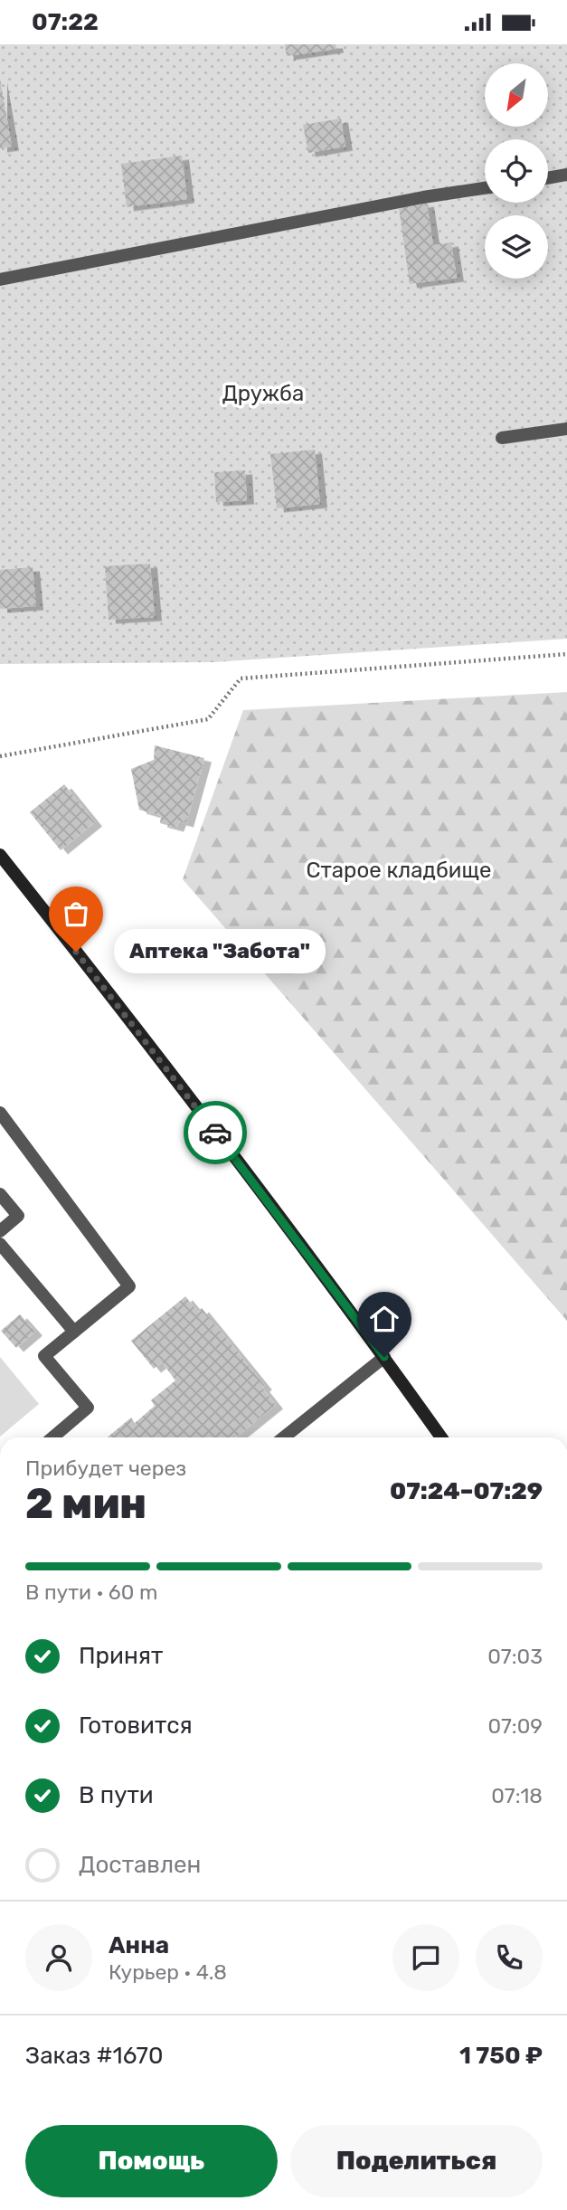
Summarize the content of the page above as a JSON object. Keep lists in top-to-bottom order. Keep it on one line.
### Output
{"parks":["Дружба","Старое кладбище"],"places":["Аптека \"Забота\""],"north":"bottom left","page":{"status":"07:22","bubble":"Аптека \"Забота\"","heading":["2 мин","Прибудет через","07:24–07:29"],"panel":["Анна","Курьер · 4.8","Заказ #1670","1 750 ₽"],"bar":"В пути · 60 m","list":[["Принят","07:03"],["Готовится","07:09"],["В пути","07:18"],"Доставлен"],"buttons":["Помощь","Поделиться"]}}
